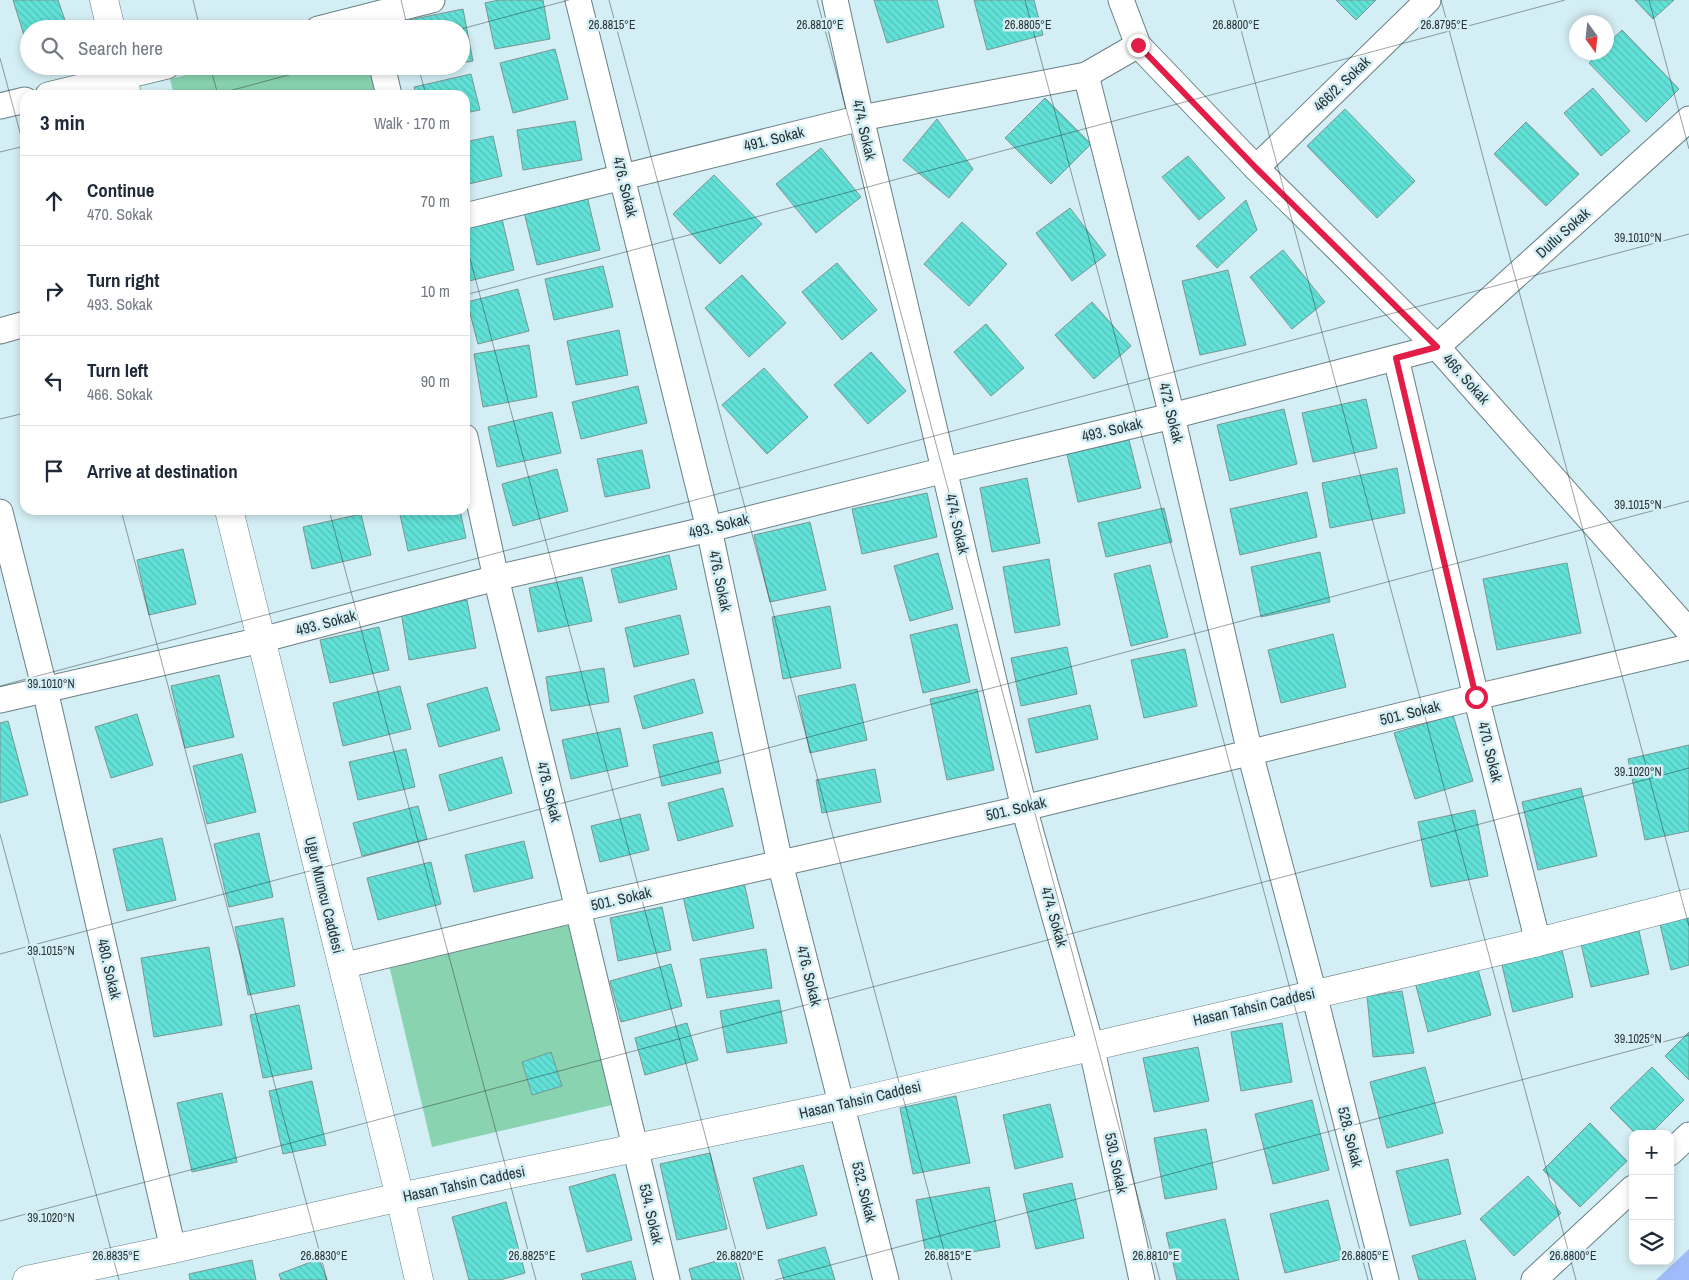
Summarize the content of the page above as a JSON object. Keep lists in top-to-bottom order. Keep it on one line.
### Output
{"streets":{"street":["466/2. Sokak","474. Sokak","491. Sokak","476. Sokak","Dutlu Sokak","466. Sokak","472. Sokak","493. Sokak","501. Sokak","470. Sokak","478. Sokak","Uğur Mumcu Caddesi","480. Sokak","Hasan Tahsin Caddesi","528. Sokak","530. Sokak","532. Sokak","534. Sokak"]},"crossings":[["466/2. Sokak","466. Sokak"],["474. Sokak","491. Sokak"],["474. Sokak","493. Sokak"],["474. Sokak","501. Sokak"],["474. Sokak","Hasan Tahsin Caddesi"],["474. Sokak","530. Sokak"],["491. Sokak","476. Sokak"],["491. Sokak","466. Sokak"],["491. Sokak","472. Sokak"],["476. Sokak","493. Sokak"],["476. Sokak","501. Sokak"],["476. Sokak","Hasan Tahsin Caddesi"],["476. Sokak","532. Sokak"],["Dutlu Sokak","466. Sokak"],["Dutlu Sokak","493. Sokak"],["466. Sokak","493. Sokak"],["472. Sokak","493. Sokak"],["472. Sokak","501. Sokak"],["472. Sokak","Hasan Tahsin Caddesi"],["472. Sokak","528. Sokak"],["493. Sokak","470. Sokak"],["493. Sokak","478. Sokak"],["493. Sokak","Uğur Mumcu Caddesi"],["493. Sokak","480. Sokak"],["501. Sokak","470. Sokak"],["501. Sokak","478. Sokak"],["501. Sokak","Uğur Mumcu Caddesi"],["470. Sokak","Hasan Tahsin Caddesi"],["478. Sokak","Hasan Tahsin Caddesi"],["478. Sokak","534. Sokak"],["Uğur Mumcu Caddesi","Hasan Tahsin Caddesi"],["480. Sokak","Hasan Tahsin Caddesi"],["Hasan Tahsin Caddesi","528. Sokak"],["Hasan Tahsin Caddesi","530. Sokak"],["Hasan Tahsin Caddesi","532. Sokak"],["Hasan Tahsin Caddesi","534. Sokak"]],"north":"bottom","page":{"search":"Search here","heading":["3 min","Walk · 170 m"],"list":[["Continue","470. Sokak","70 m"],["Turn right","493. Sokak","10 m"],["Turn left","466. Sokak","90 m"],"Arrive at destination"],"map_buttons":["+","−"]},"coordinates":["26.8815°E","26.8810°E","26.8805°E","26.8800°E","26.8795°E","39.1010°N","39.1015°N","39.1020°N","39.1025°N","26.8835°E","26.8830°E","26.8825°E","26.8820°E"]}
